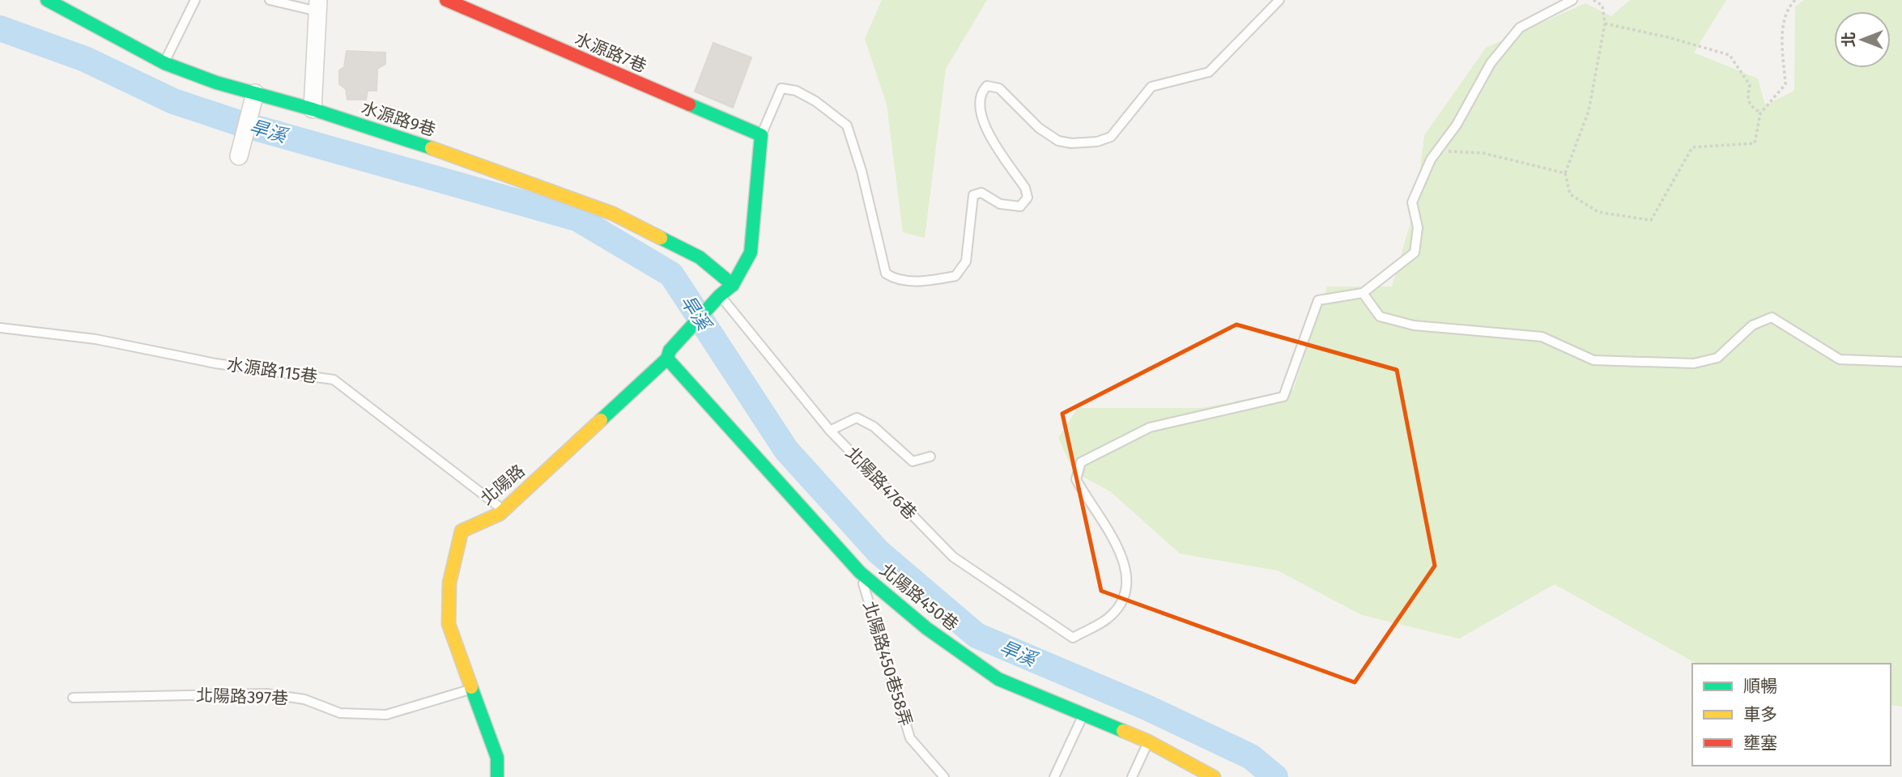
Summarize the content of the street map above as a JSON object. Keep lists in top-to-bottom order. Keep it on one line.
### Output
{"streets":{"street":["水源路7巷","水源路9巷","北陽路","北陽路450巷"],"lane":["水源路115巷","北陽路476巷","北陽路450巷58弄","北陽路397巷"]},"crossings":[["水源路115巷","北陽路"],["北陽路476巷","北陽路"],["北陽路","北陽路450巷"],["北陽路","北陽路397巷"],["北陽路450巷","北陽路450巷58弄"]],"water":["旱溪"],"legend":["順暢","車多","壅塞"],"north":"left"}
